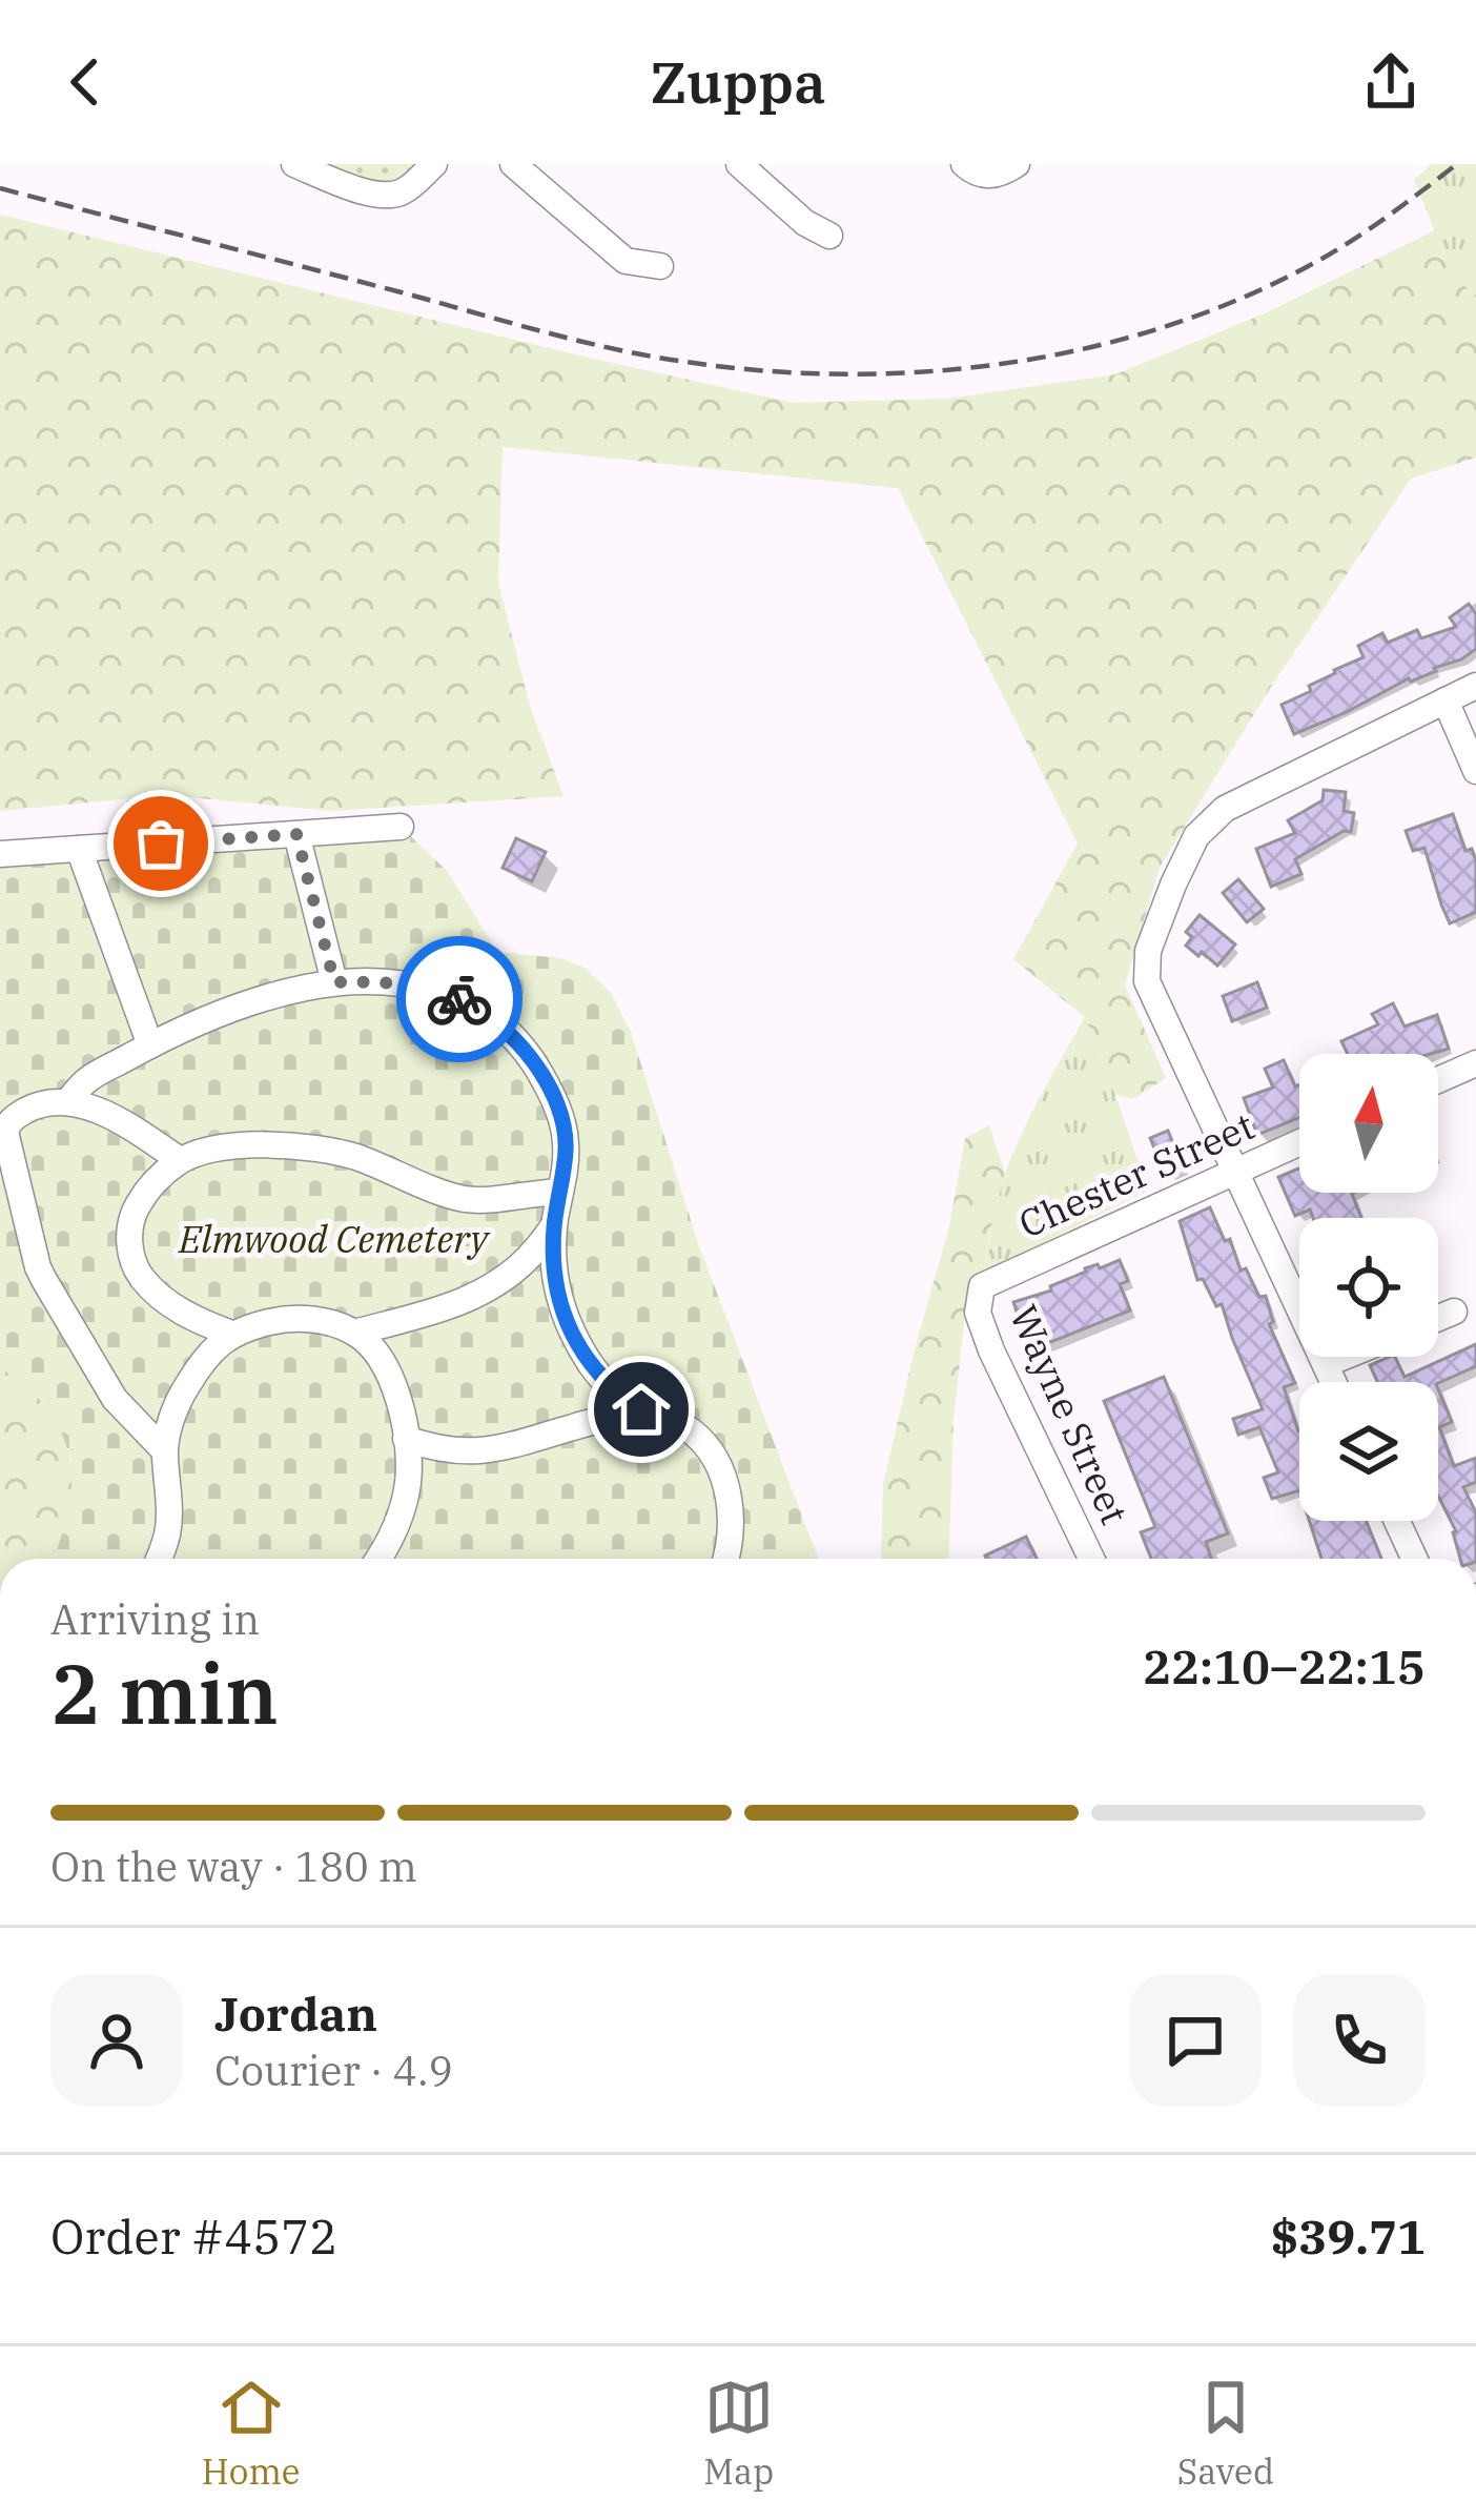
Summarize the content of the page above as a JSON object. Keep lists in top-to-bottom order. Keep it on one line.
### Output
{"streets":{"street":["Chester Street","Wayne Street"]},"crossings":[["Chester Street","Wayne Street"]],"parks":["Elmwood Cemetery"],"north":"top","page":{"header":"Zuppa","heading":["2 min","Arriving in","22:10–22:15"],"panel":["Jordan","Courier · 4.9","Order #4572","$39.71"],"bar":"On the way · 180 m","tabs":["Home","Map","Saved"]}}
